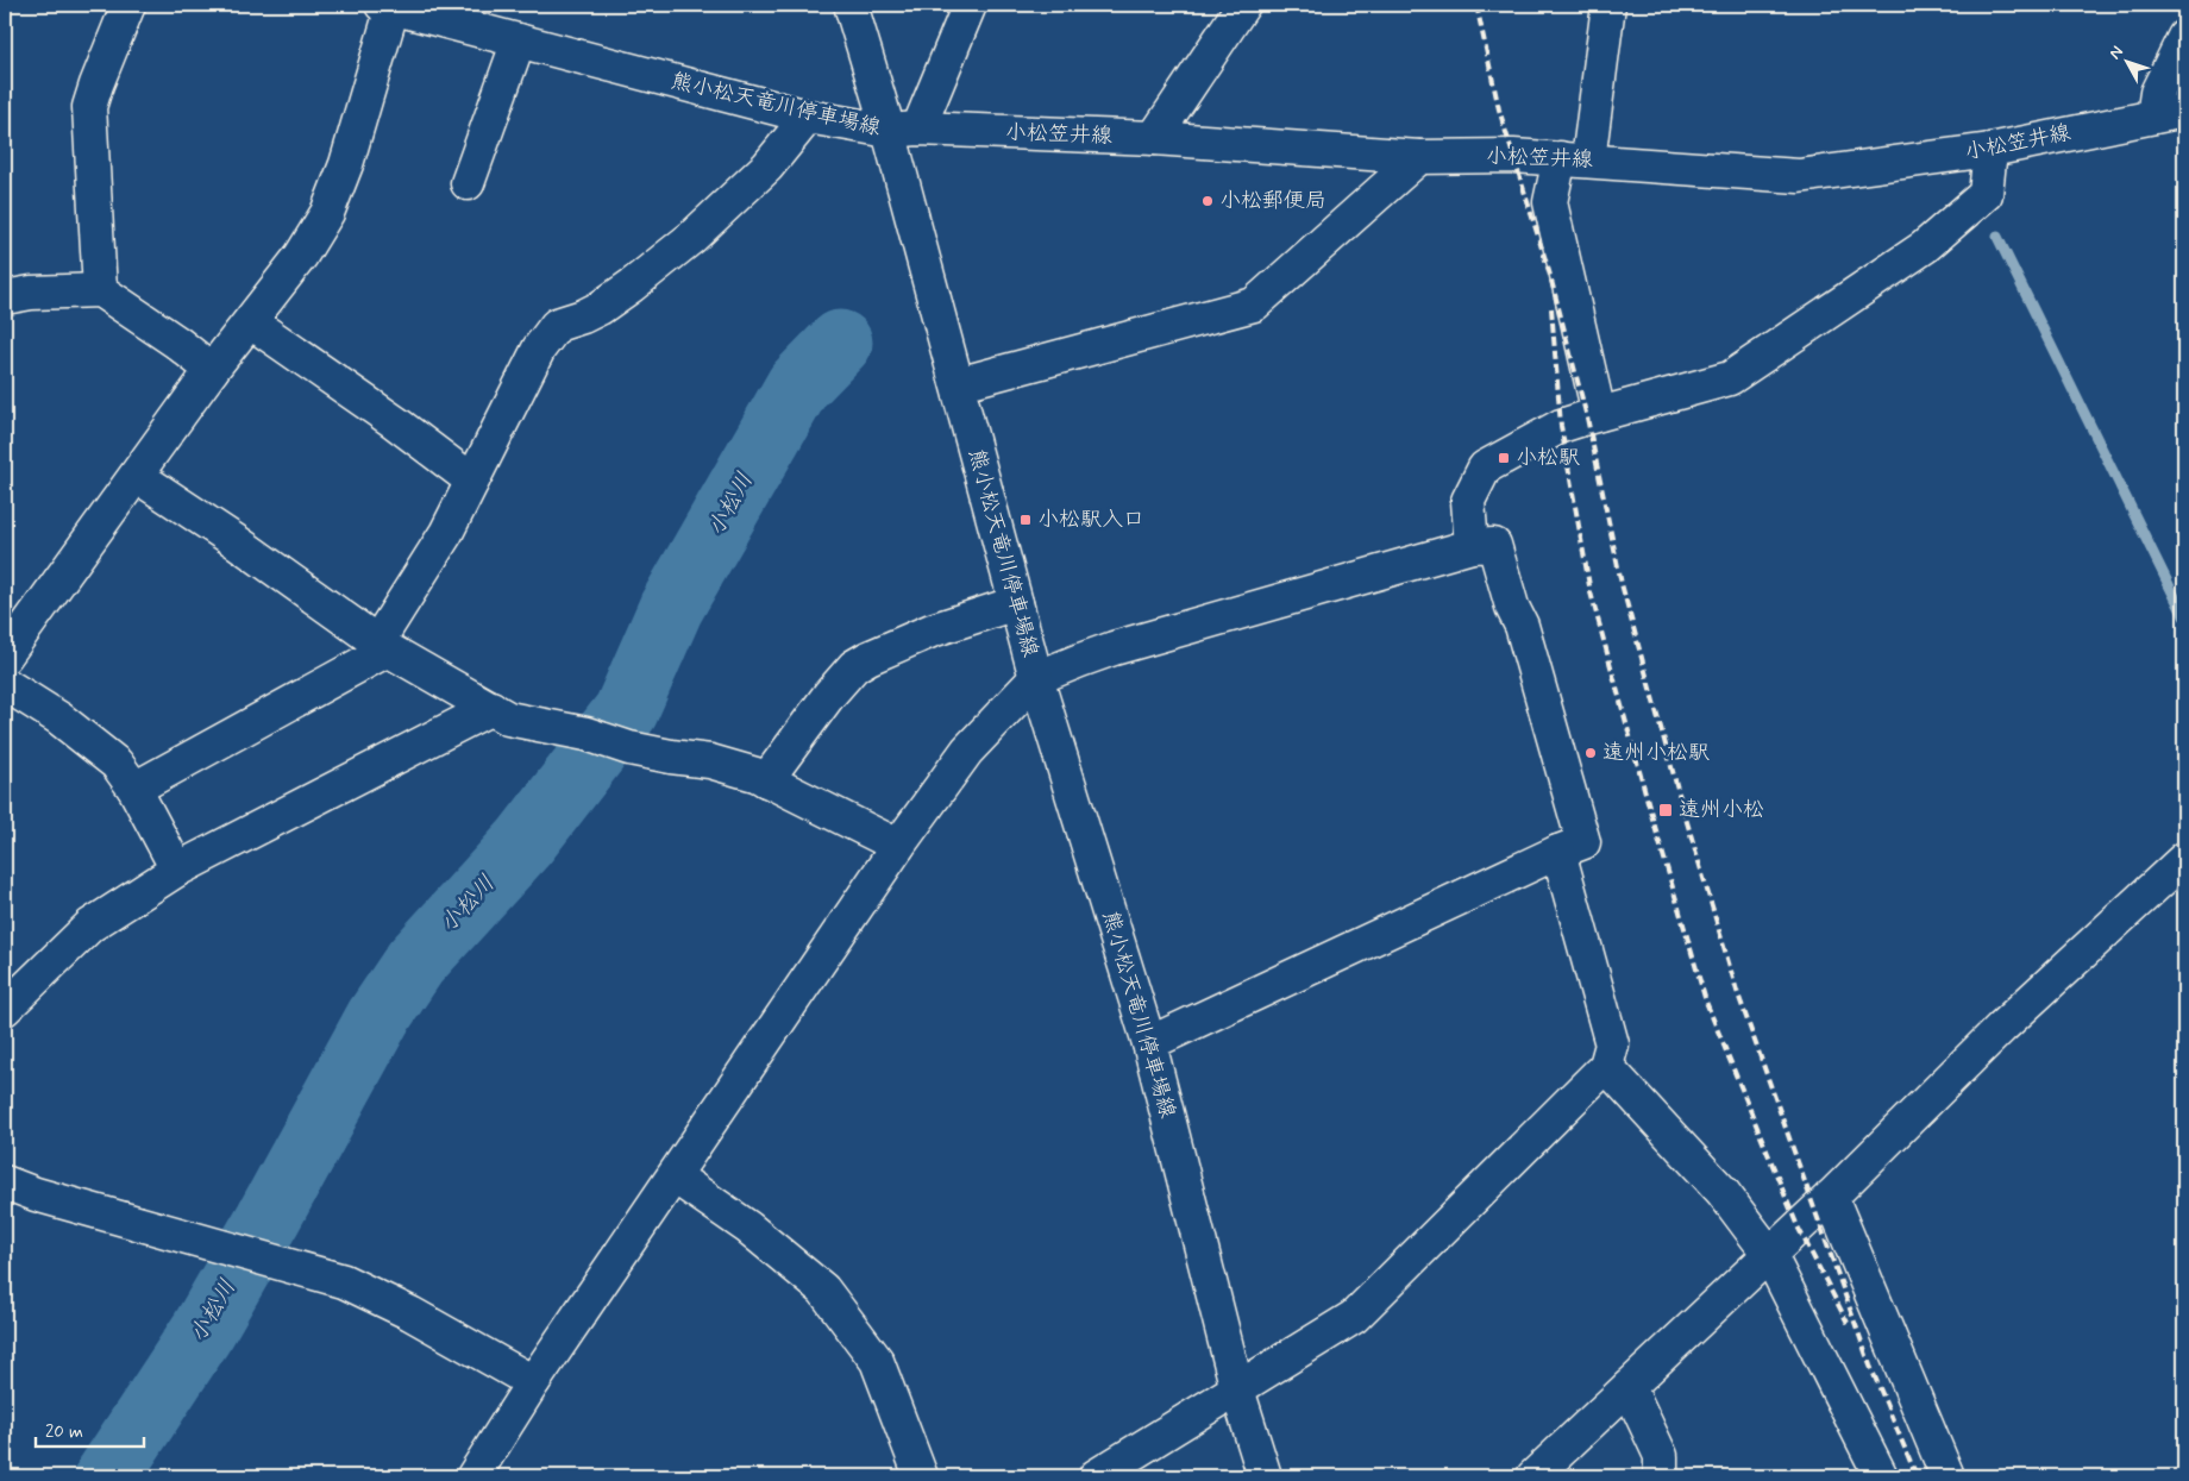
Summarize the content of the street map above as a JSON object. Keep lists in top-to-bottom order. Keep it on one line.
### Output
{"streets":{"street":["熊小松天竜川停車場線","小松笠井線"]},"crossings":[["熊小松天竜川停車場線","小松笠井線"]],"water":["小松川"],"places":{"other":["小松郵便局","遠州小松駅"],"transit":["小松駅","小松駅入口","遠州小松"]},"scale_bar":"20 m","north":"top left"}
